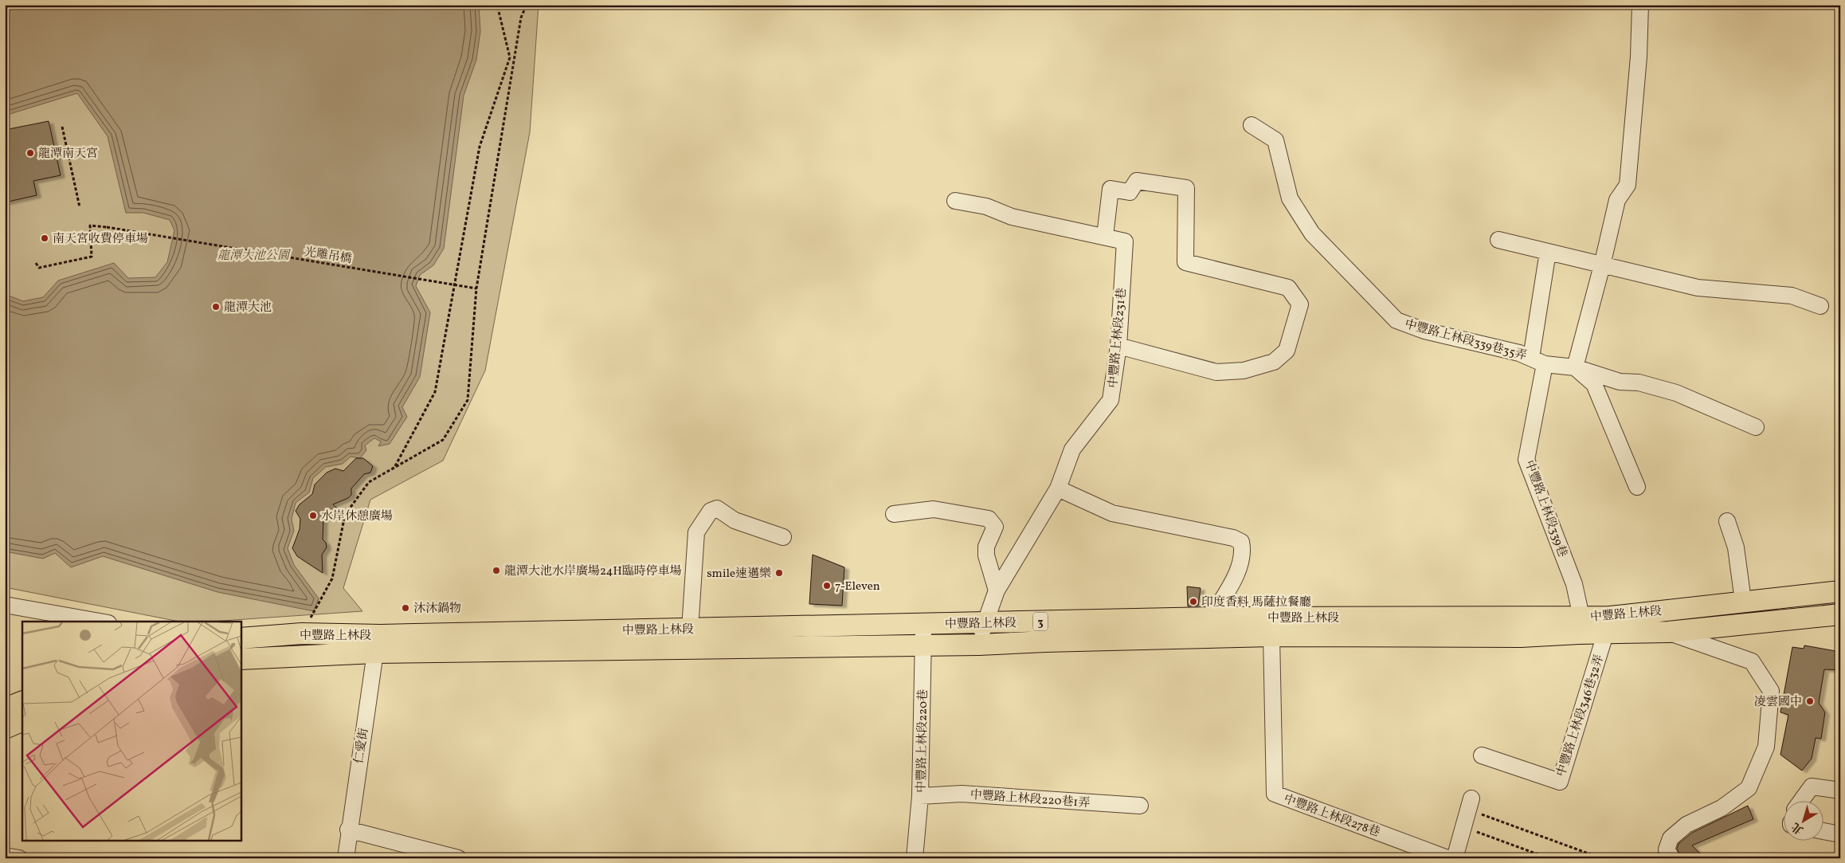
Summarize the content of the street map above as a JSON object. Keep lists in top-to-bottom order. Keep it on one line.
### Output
{"streets":{"main road":["中豐路上林段","3"],"street":["中豐路上林段231巷","中豐路上林段339巷35弄","中豐路上林段339巷","中豐路上林段346巷32弄","中豐路上林段220巷","仁愛街","中豐路上林段220巷1弄","中豐路上林段278巷"],"path":["光雕吊橋"]},"crossings":[["中豐路上林段231巷","中豐路上林段"],["中豐路上林段339巷35弄","中豐路上林段339巷"],["中豐路上林段339巷","中豐路上林段"],["中豐路上林段","中豐路上林段346巷32弄"],["中豐路上林段","中豐路上林段220巷"],["中豐路上林段","仁愛街"],["中豐路上林段","中豐路上林段278巷"],["中豐路上林段220巷","中豐路上林段220巷1弄"]],"parks":["龍潭大池公園"],"places":["龍潭南天宮","南天宮收費停車場","龍潭大池","水岸休憩廣場","龍潭大池水岸廣場24H臨時停車場","smile速邁樂","7-Eleven","印度香料 馬薩拉餐廳","沐沐鍋物","凌雲國中"],"north":"bottom left"}
